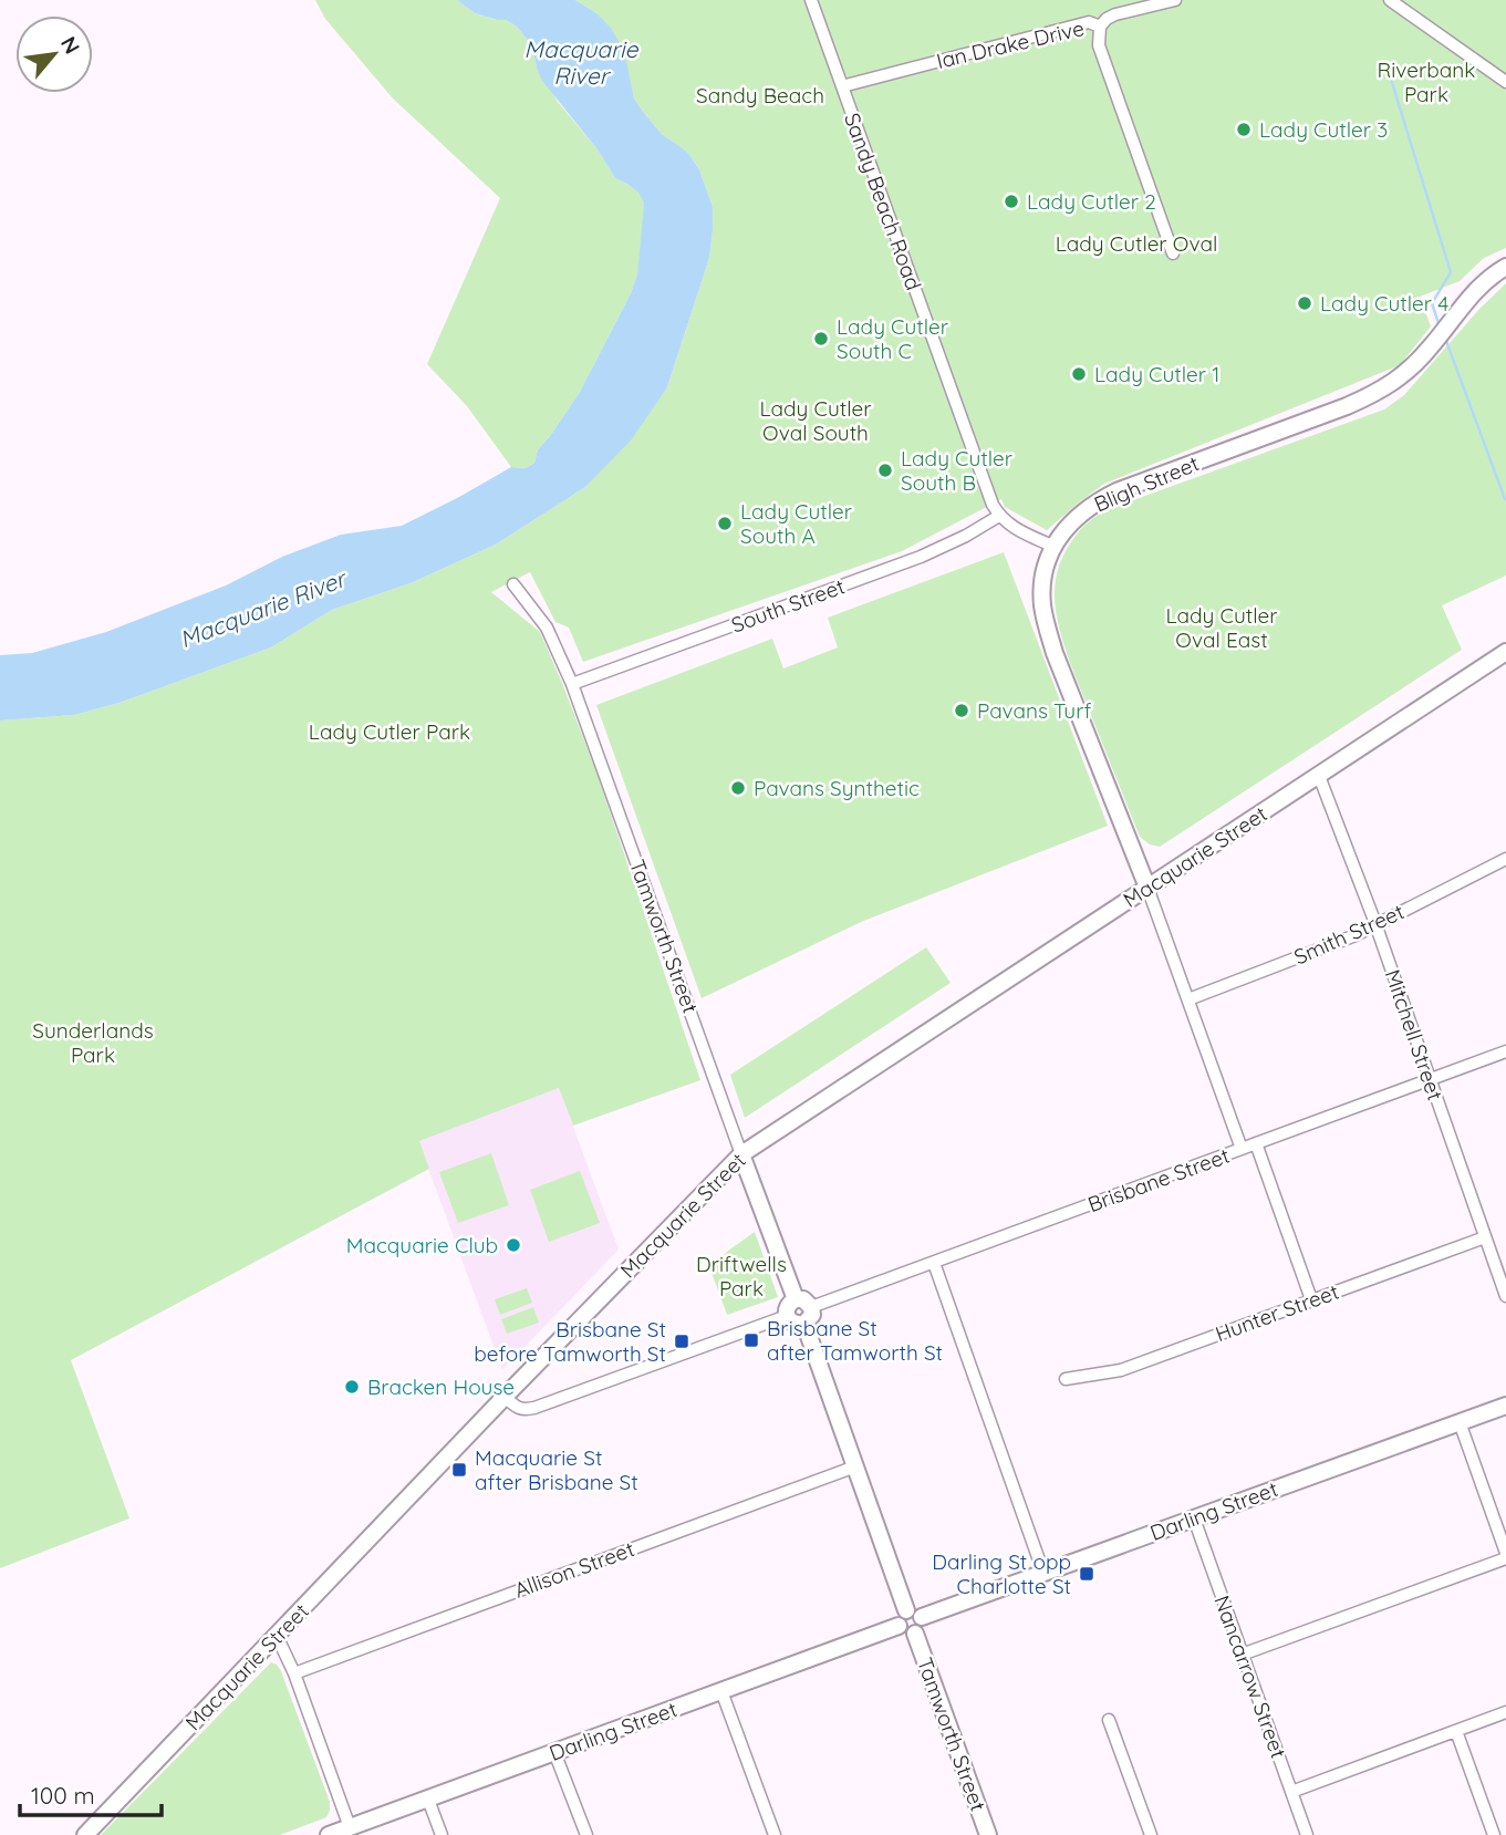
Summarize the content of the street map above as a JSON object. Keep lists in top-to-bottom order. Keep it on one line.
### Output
{"streets":{"street":["Ian Drake Drive","Sandy Beach Road","Bligh Street","South Street","Macquarie Street","Smith Street","Tamworth Street","Mitchell Street","Brisbane Street","Hunter Street","Darling Street","Allison Street","Nancarrow Street"]},"crossings":[["Ian Drake Drive","Sandy Beach Road"],["Sandy Beach Road","South Street"],["Bligh Street","Macquarie Street"],["South Street","Tamworth Street"],["Macquarie Street","Tamworth Street"],["Macquarie Street","Mitchell Street"],["Smith Street","Mitchell Street"],["Tamworth Street","Brisbane Street"],["Tamworth Street","Darling Street"],["Mitchell Street","Brisbane Street"],["Mitchell Street","Hunter Street"],["Darling Street","Nancarrow Street"]],"water":["Macquarie River"],"parks":["Riverbank Park","Sandy Beach","Lady Cutler Oval","Lady Cutler Oval South","Lady Cutler Oval East","Lady Cutler Park","Sunderlands Park","Driftwells Park"],"places":{"other":["Lady Cutler 3","Lady Cutler 2","Lady Cutler 4","Lady Cutler South C","Lady Cutler 1","Lady Cutler South B","Lady Cutler South A","Pavans Turf","Pavans Synthetic","Macquarie Club","Bracken House"],"transit":["Brisbane St after Tamworth St","Brisbane St before Tamworth St","Macquarie St after Brisbane St","Darling St opp Charlotte St"]},"scale_bar":"100 m","north":"top right"}
